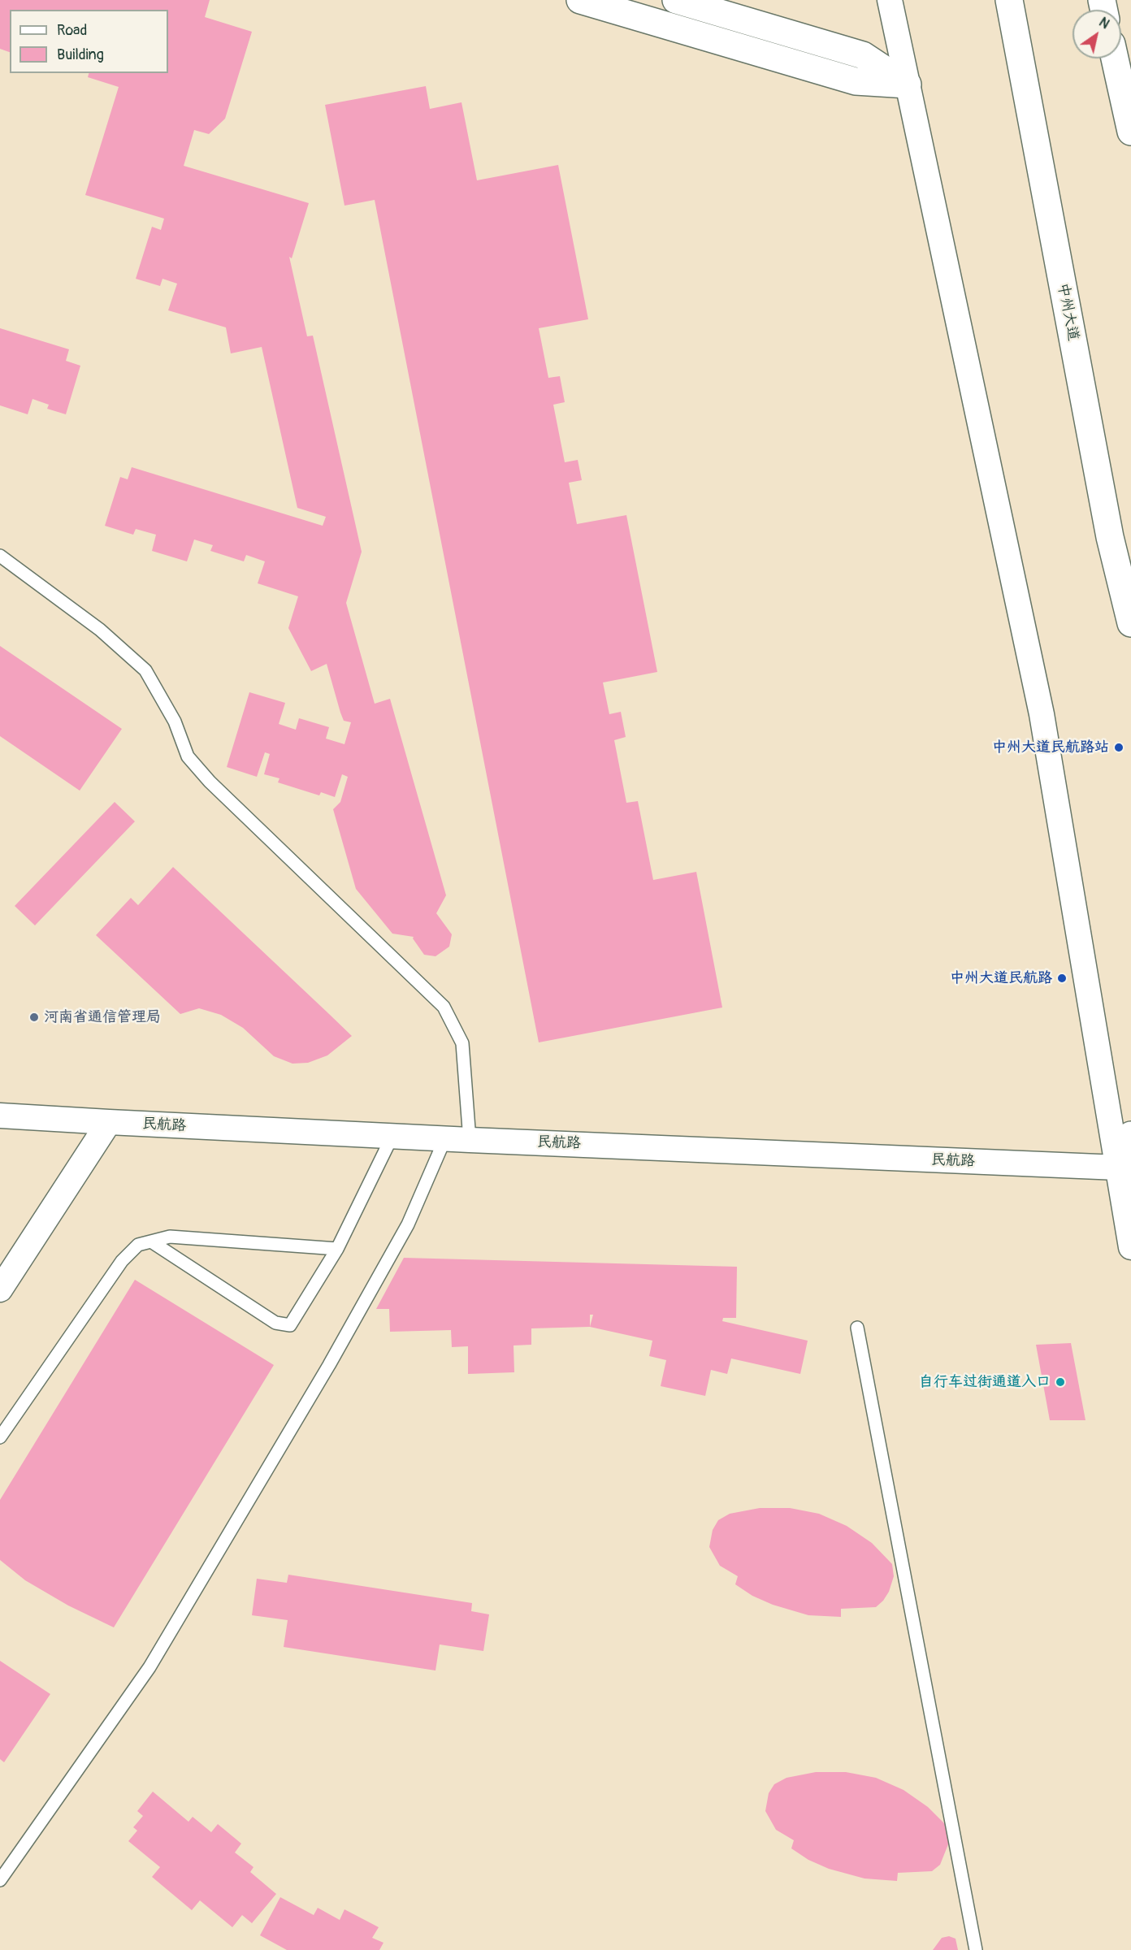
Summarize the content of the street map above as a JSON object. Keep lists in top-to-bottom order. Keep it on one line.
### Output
{"streets":{"main road":["中州大道"],"street":["民航路"]},"places":["中州大道民航路站","中州大道民航路","河南省通信管理局","自行车过街通道入口"],"legend":["Road","Building"],"north":"top right"}
